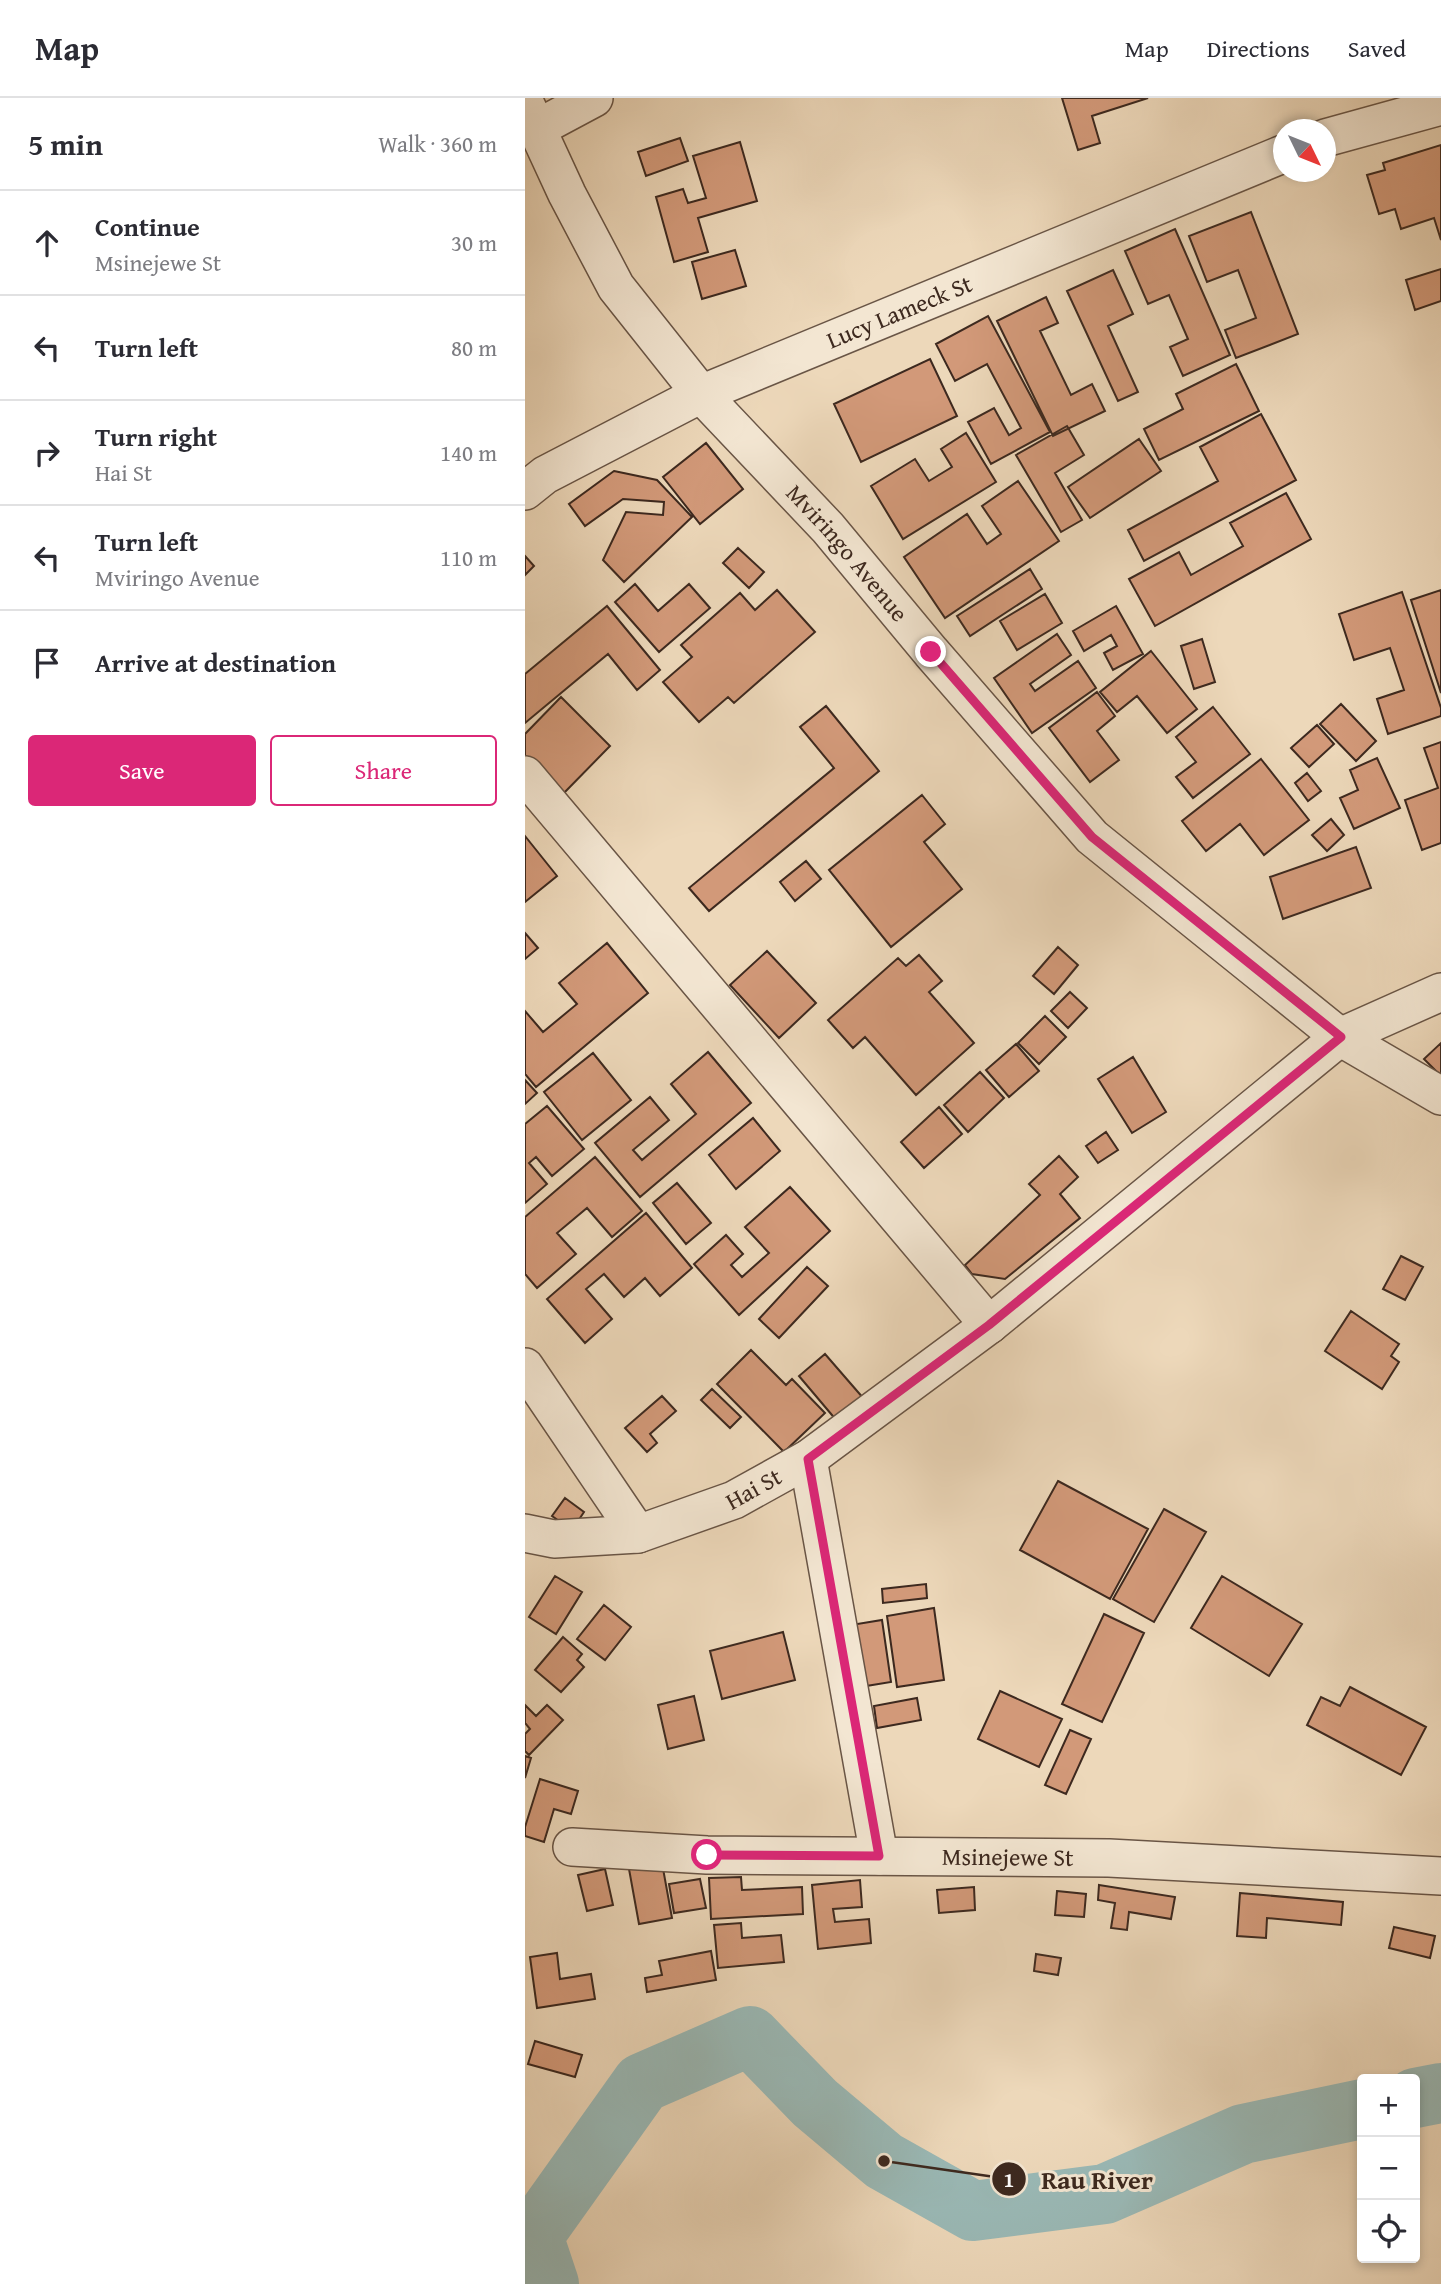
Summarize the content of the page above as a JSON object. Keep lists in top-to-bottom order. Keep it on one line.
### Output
{"streets":{"street":["Lucy Lameck St","Mviringo Avenue","Hai St","Msinejewe St"]},"crossings":[["Lucy Lameck St","Mviringo Avenue"],["Mviringo Avenue","Hai St"]],"places":["Rau River"],"north":"bottom right","page":{"header":"Map","nav":["Map","Directions","Saved"],"heading":["5 min","Walk · 360 m"],"list":[["Continue","Msinejewe St","30 m"],["Turn left","80 m"],["Turn right","Hai St","140 m"],["Turn left","Mviringo Avenue","110 m"],"Arrive at destination"],"buttons":["Save","Share"],"map_buttons":["+","−"]}}
